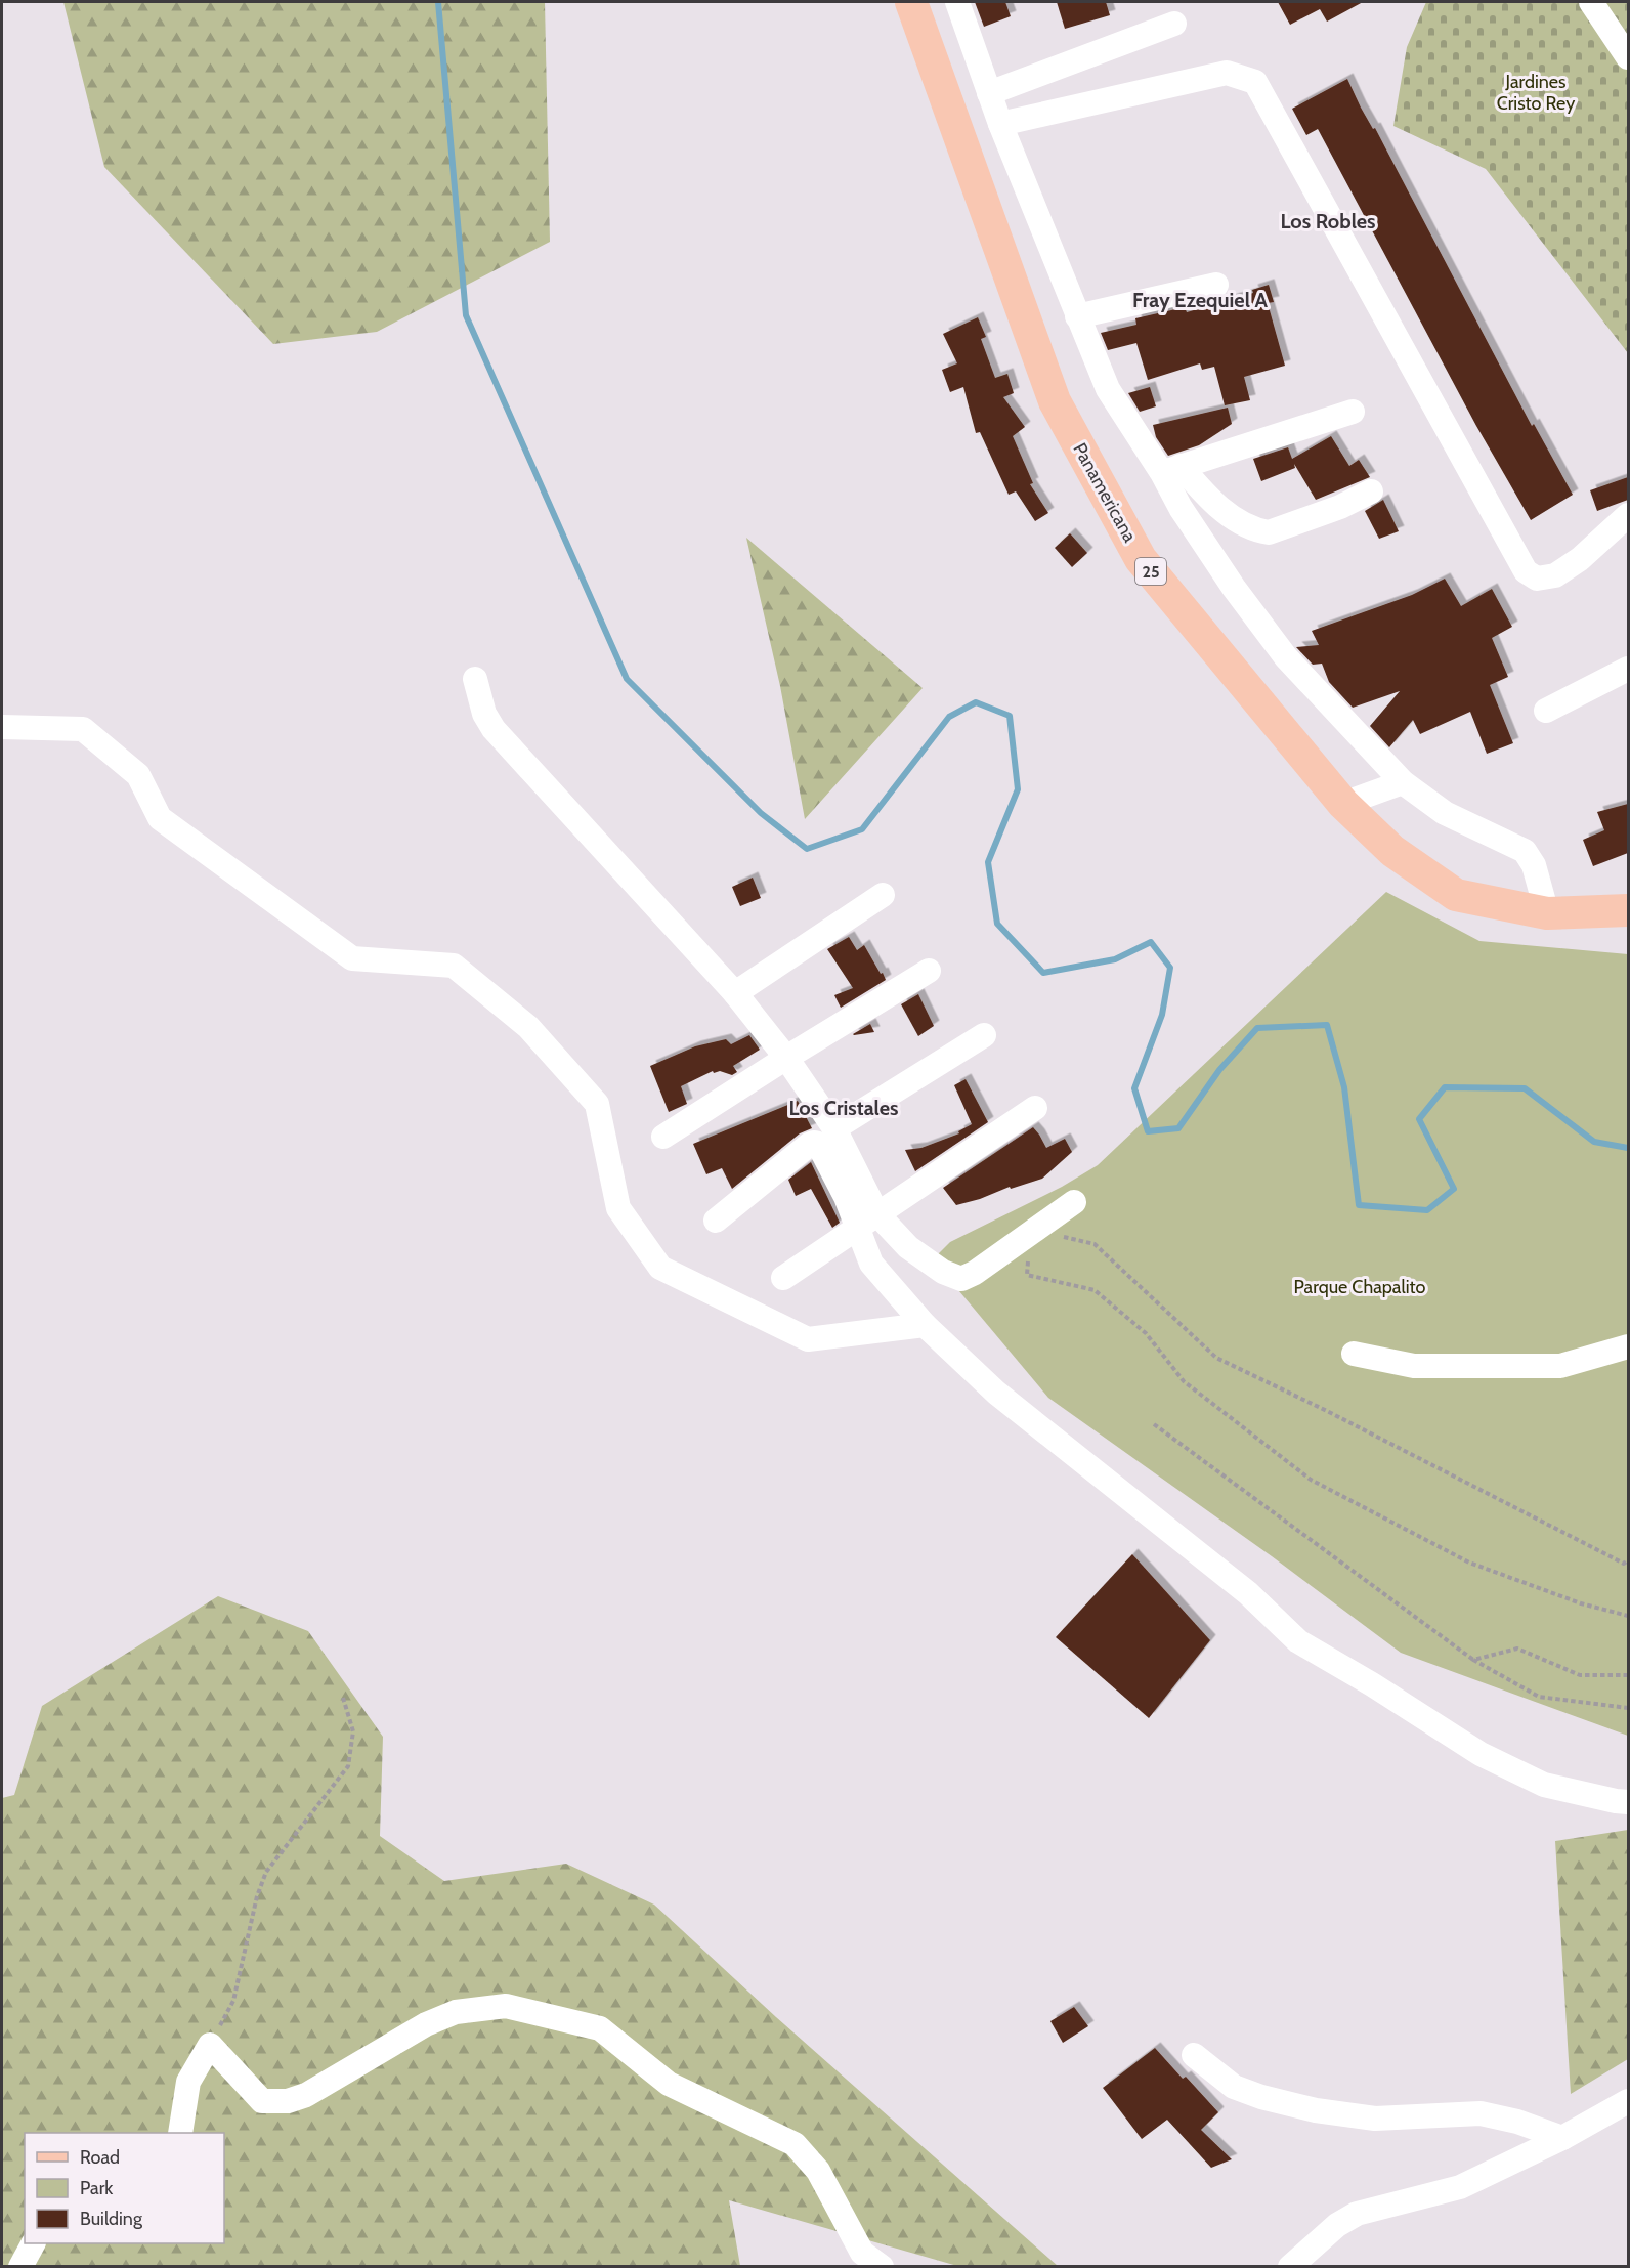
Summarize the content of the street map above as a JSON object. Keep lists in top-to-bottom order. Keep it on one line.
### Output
{"streets":{"main road":["Panamericana","25"]},"districts":["Los Robles","Fray Ezequiel A","Los Cristales"],"parks":["Jardines Cristo Rey","Parque Chapalito"],"legend":["Road","Park","Building"]}
